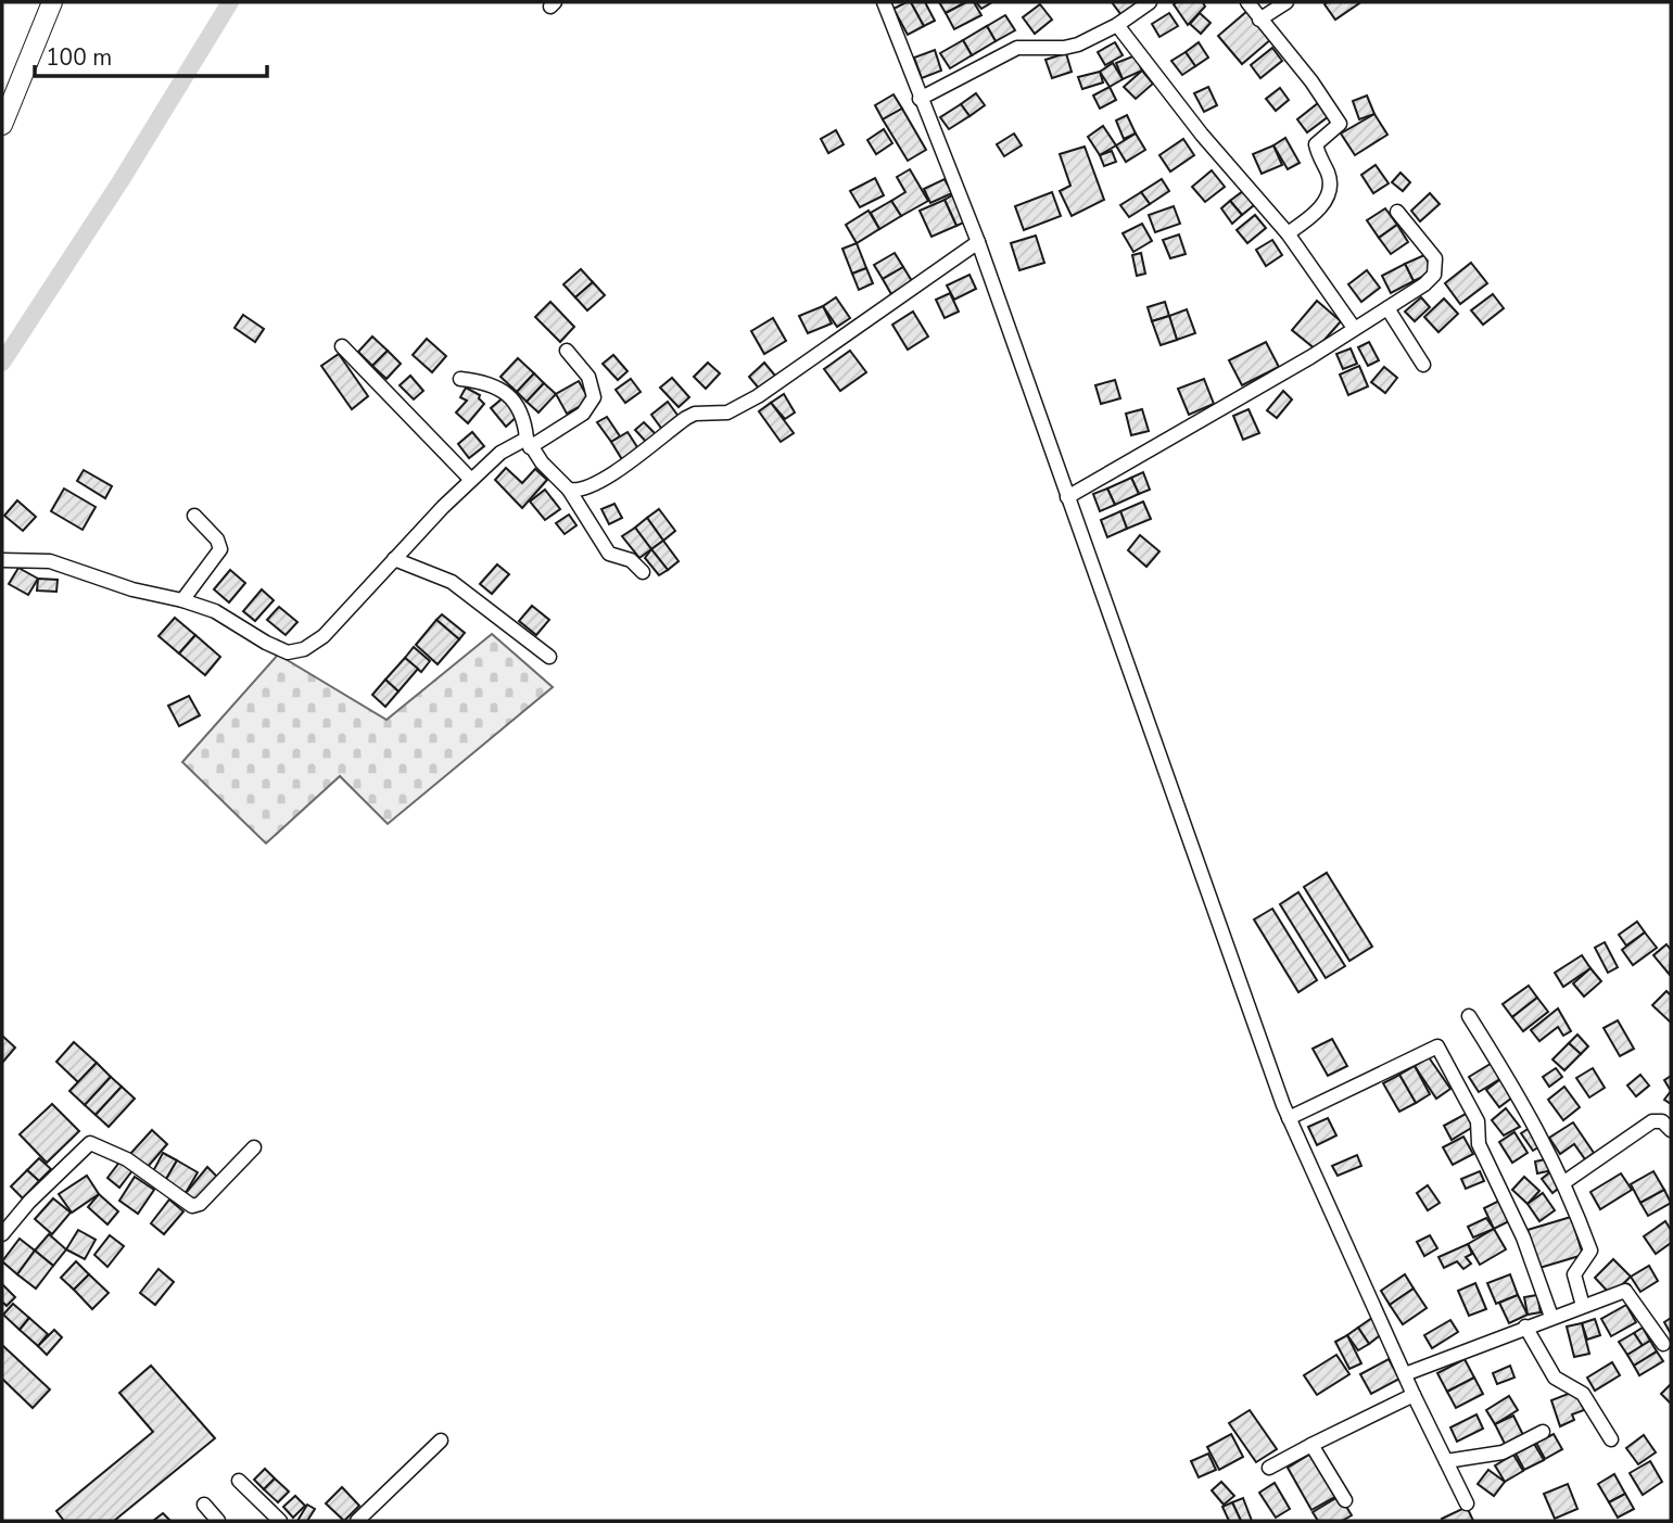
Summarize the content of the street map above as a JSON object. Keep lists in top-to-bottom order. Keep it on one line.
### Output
{"scale_bar":"100 m"}
